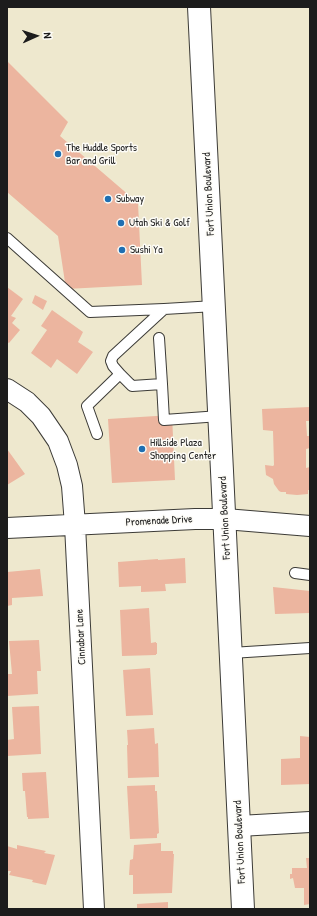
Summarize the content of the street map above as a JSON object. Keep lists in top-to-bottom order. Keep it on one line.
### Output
{"streets":{"main road":["Fort Union Boulevard"],"street":["Promenade Drive","Cinnabar Lane"]},"crossings":[["Fort Union Boulevard","Promenade Drive"],["Promenade Drive","Cinnabar Lane"]],"places":["The Huddle Sports Bar and Grill","Subway","Utah Ski & Golf","Sushi Ya","Hillside Plaza Shopping Center"],"north":"right"}
